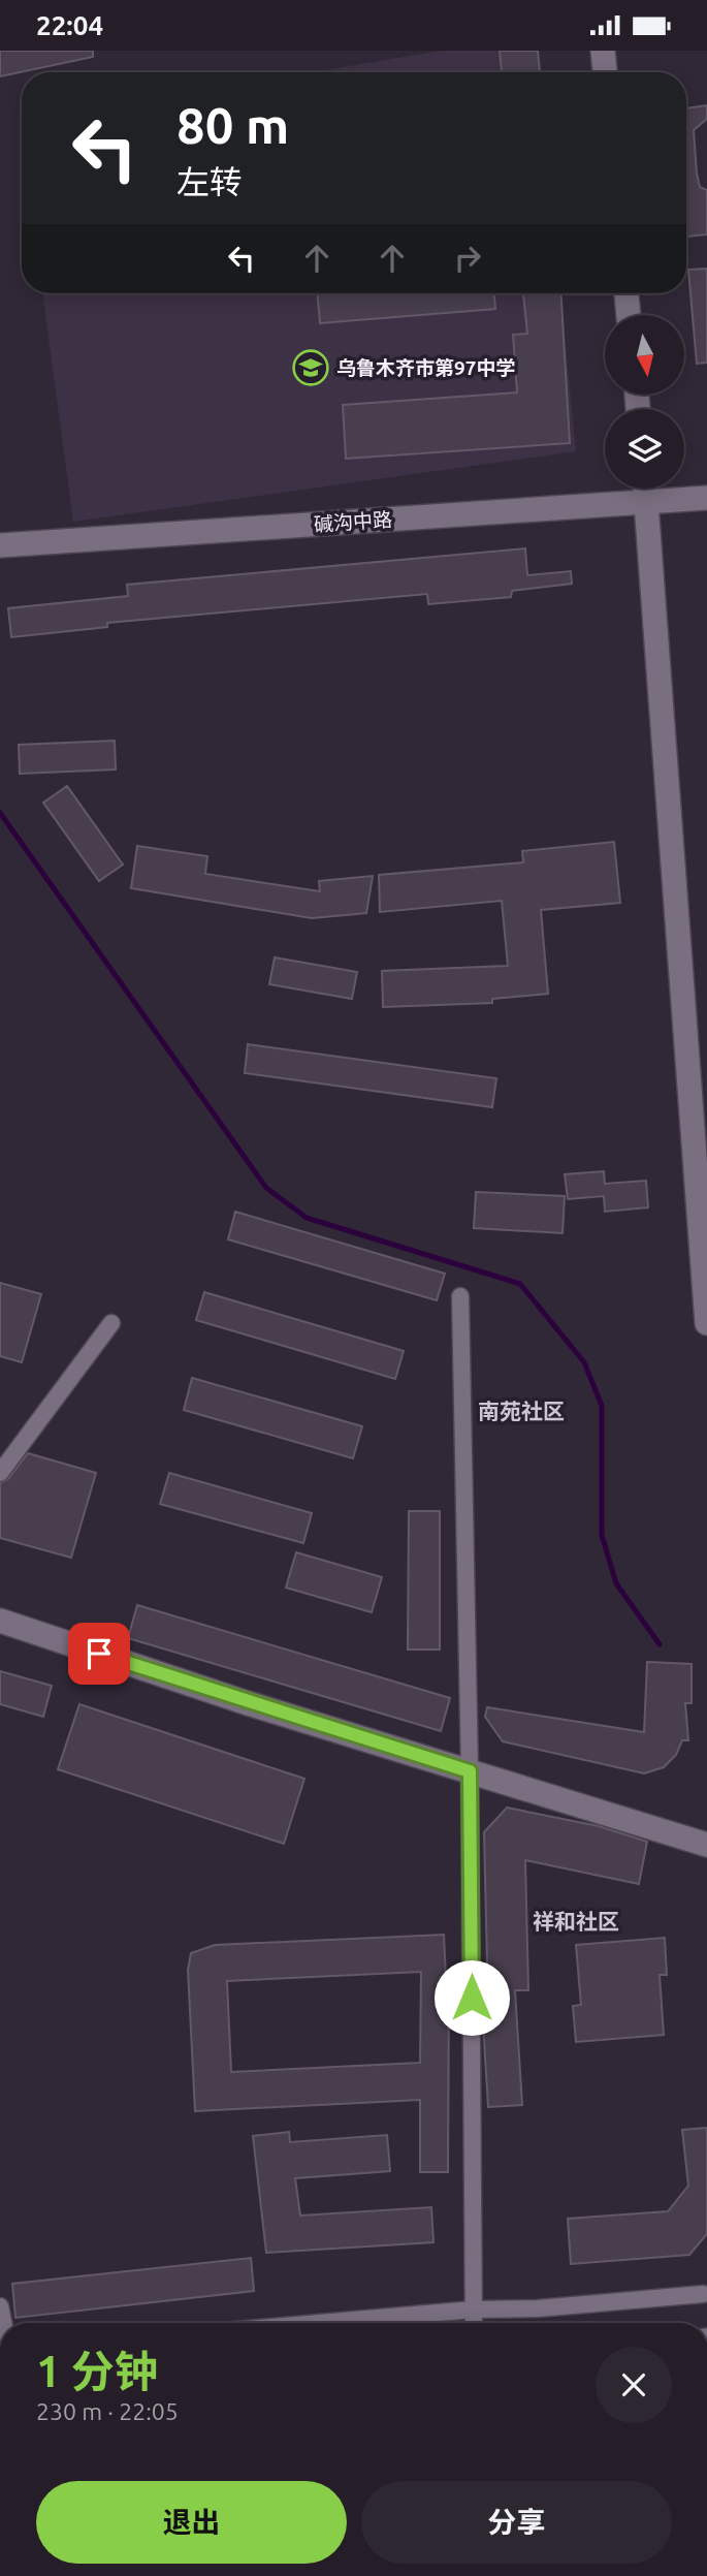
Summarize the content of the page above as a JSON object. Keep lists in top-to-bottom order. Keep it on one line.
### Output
{"streets":{"street":["碱沟中路"]},"districts":["南苑社区","祥和社区"],"places":{"school or university":["乌鲁木齐市第97中学"]},"north":"bottom","page":{"status":"22:04","turn":["80 m","左转"],"heading":["1 分钟","230 m · 22:05"],"buttons":["退出","分享"]}}
